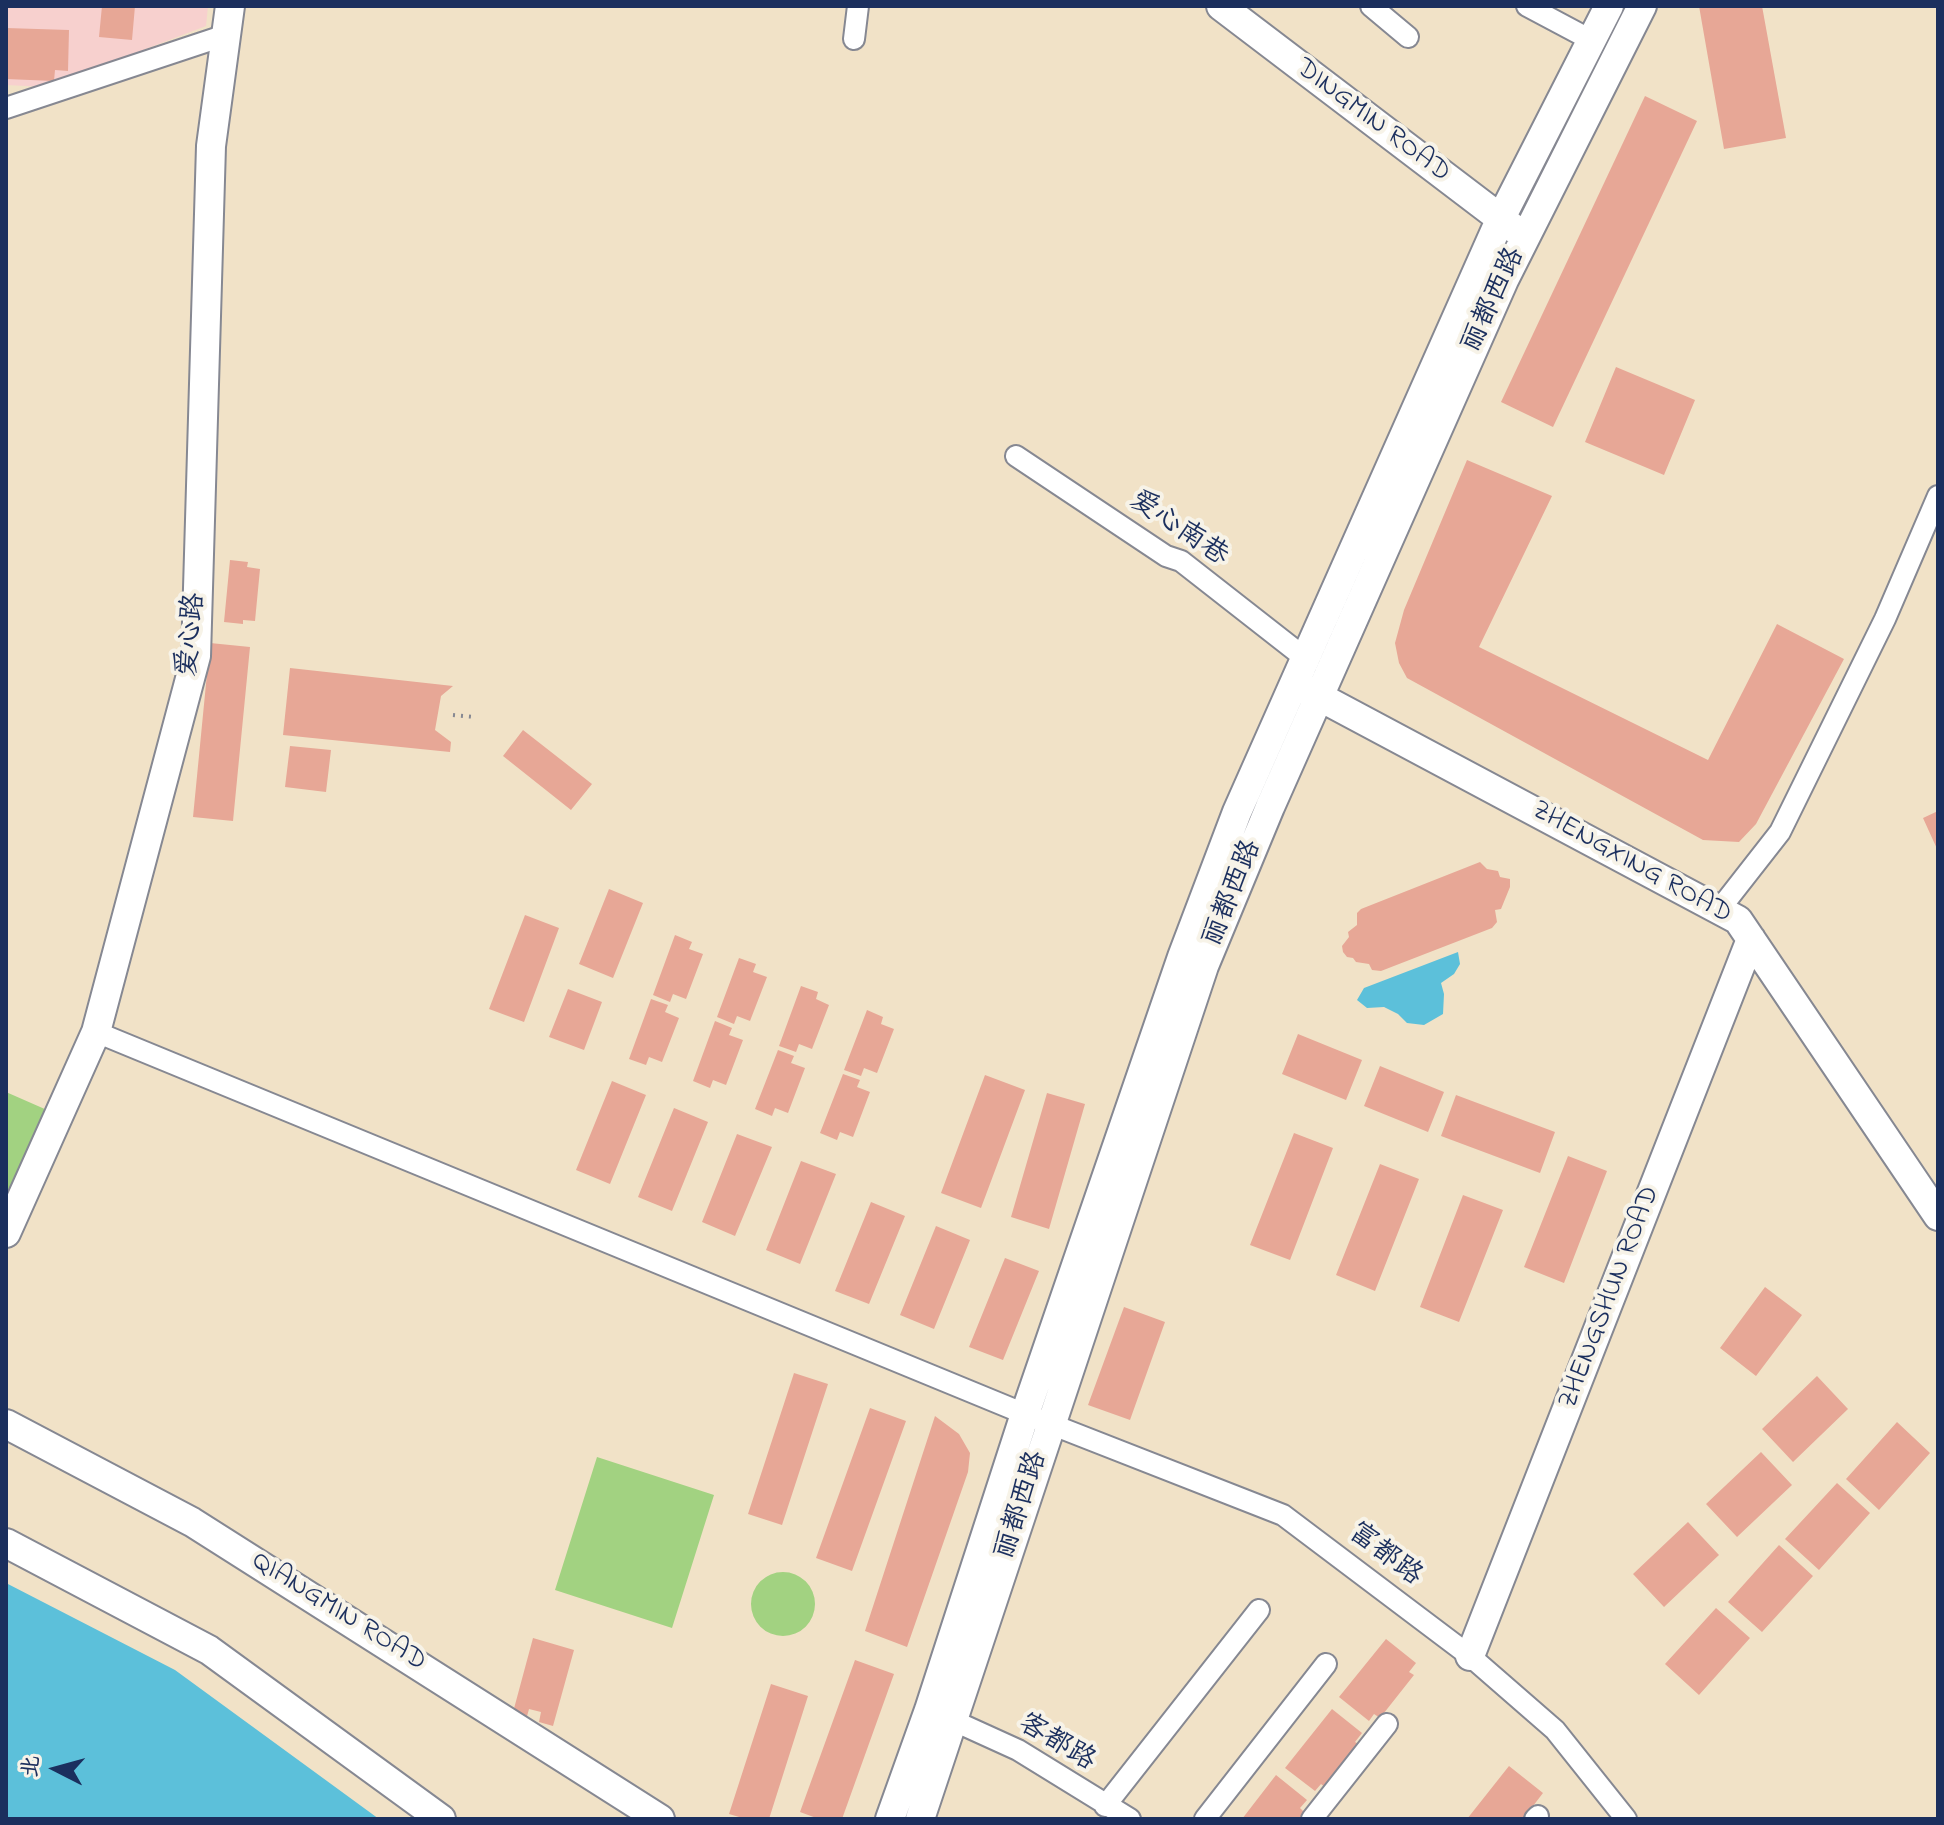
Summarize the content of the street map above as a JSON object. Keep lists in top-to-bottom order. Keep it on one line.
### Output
{"streets":{"street":["DINGMIN ROAD","丽都西路","爱心南巷","爱心路","ZHENGXING ROAD","ZHENGSHUN ROAD","富都路","QIANGMIN ROAD","客都路"]},"crossings":[["DINGMIN ROAD","丽都西路"],["丽都西路","爱心南巷"],["丽都西路","ZHENGXING ROAD"],["丽都西路","富都路"],["丽都西路","客都路"],["爱心南巷","ZHENGXING ROAD"],["爱心路","富都路"],["ZHENGXING ROAD","ZHENGSHUN ROAD"],["ZHENGSHUN ROAD","富都路"]],"north":"left"}
